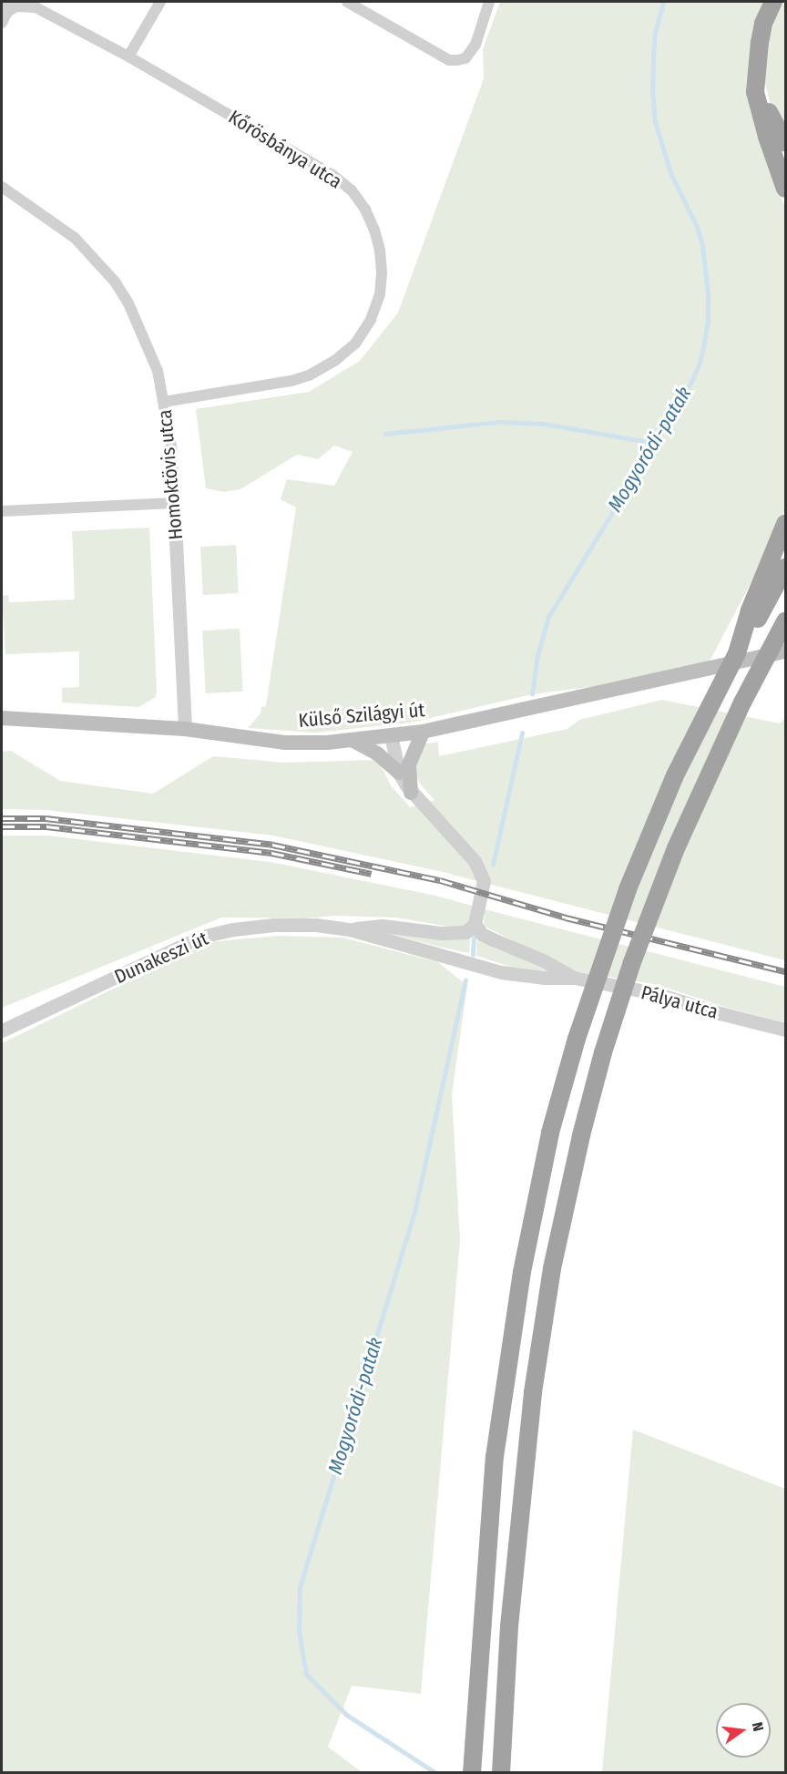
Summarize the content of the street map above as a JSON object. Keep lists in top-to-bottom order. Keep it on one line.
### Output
{"streets":{"main road":["Külső Szilágyi út"],"street":["Kőrösbánya utca","Homoktövis utca","Dunakeszi út","Pálya utca"]},"crossings":[["Kőrösbánya utca","Homoktövis utca"],["Homoktövis utca","Külső Szilágyi út"],["Dunakeszi út","Pálya utca"]],"water":["Mogyoródi-patak"],"north":"right"}
